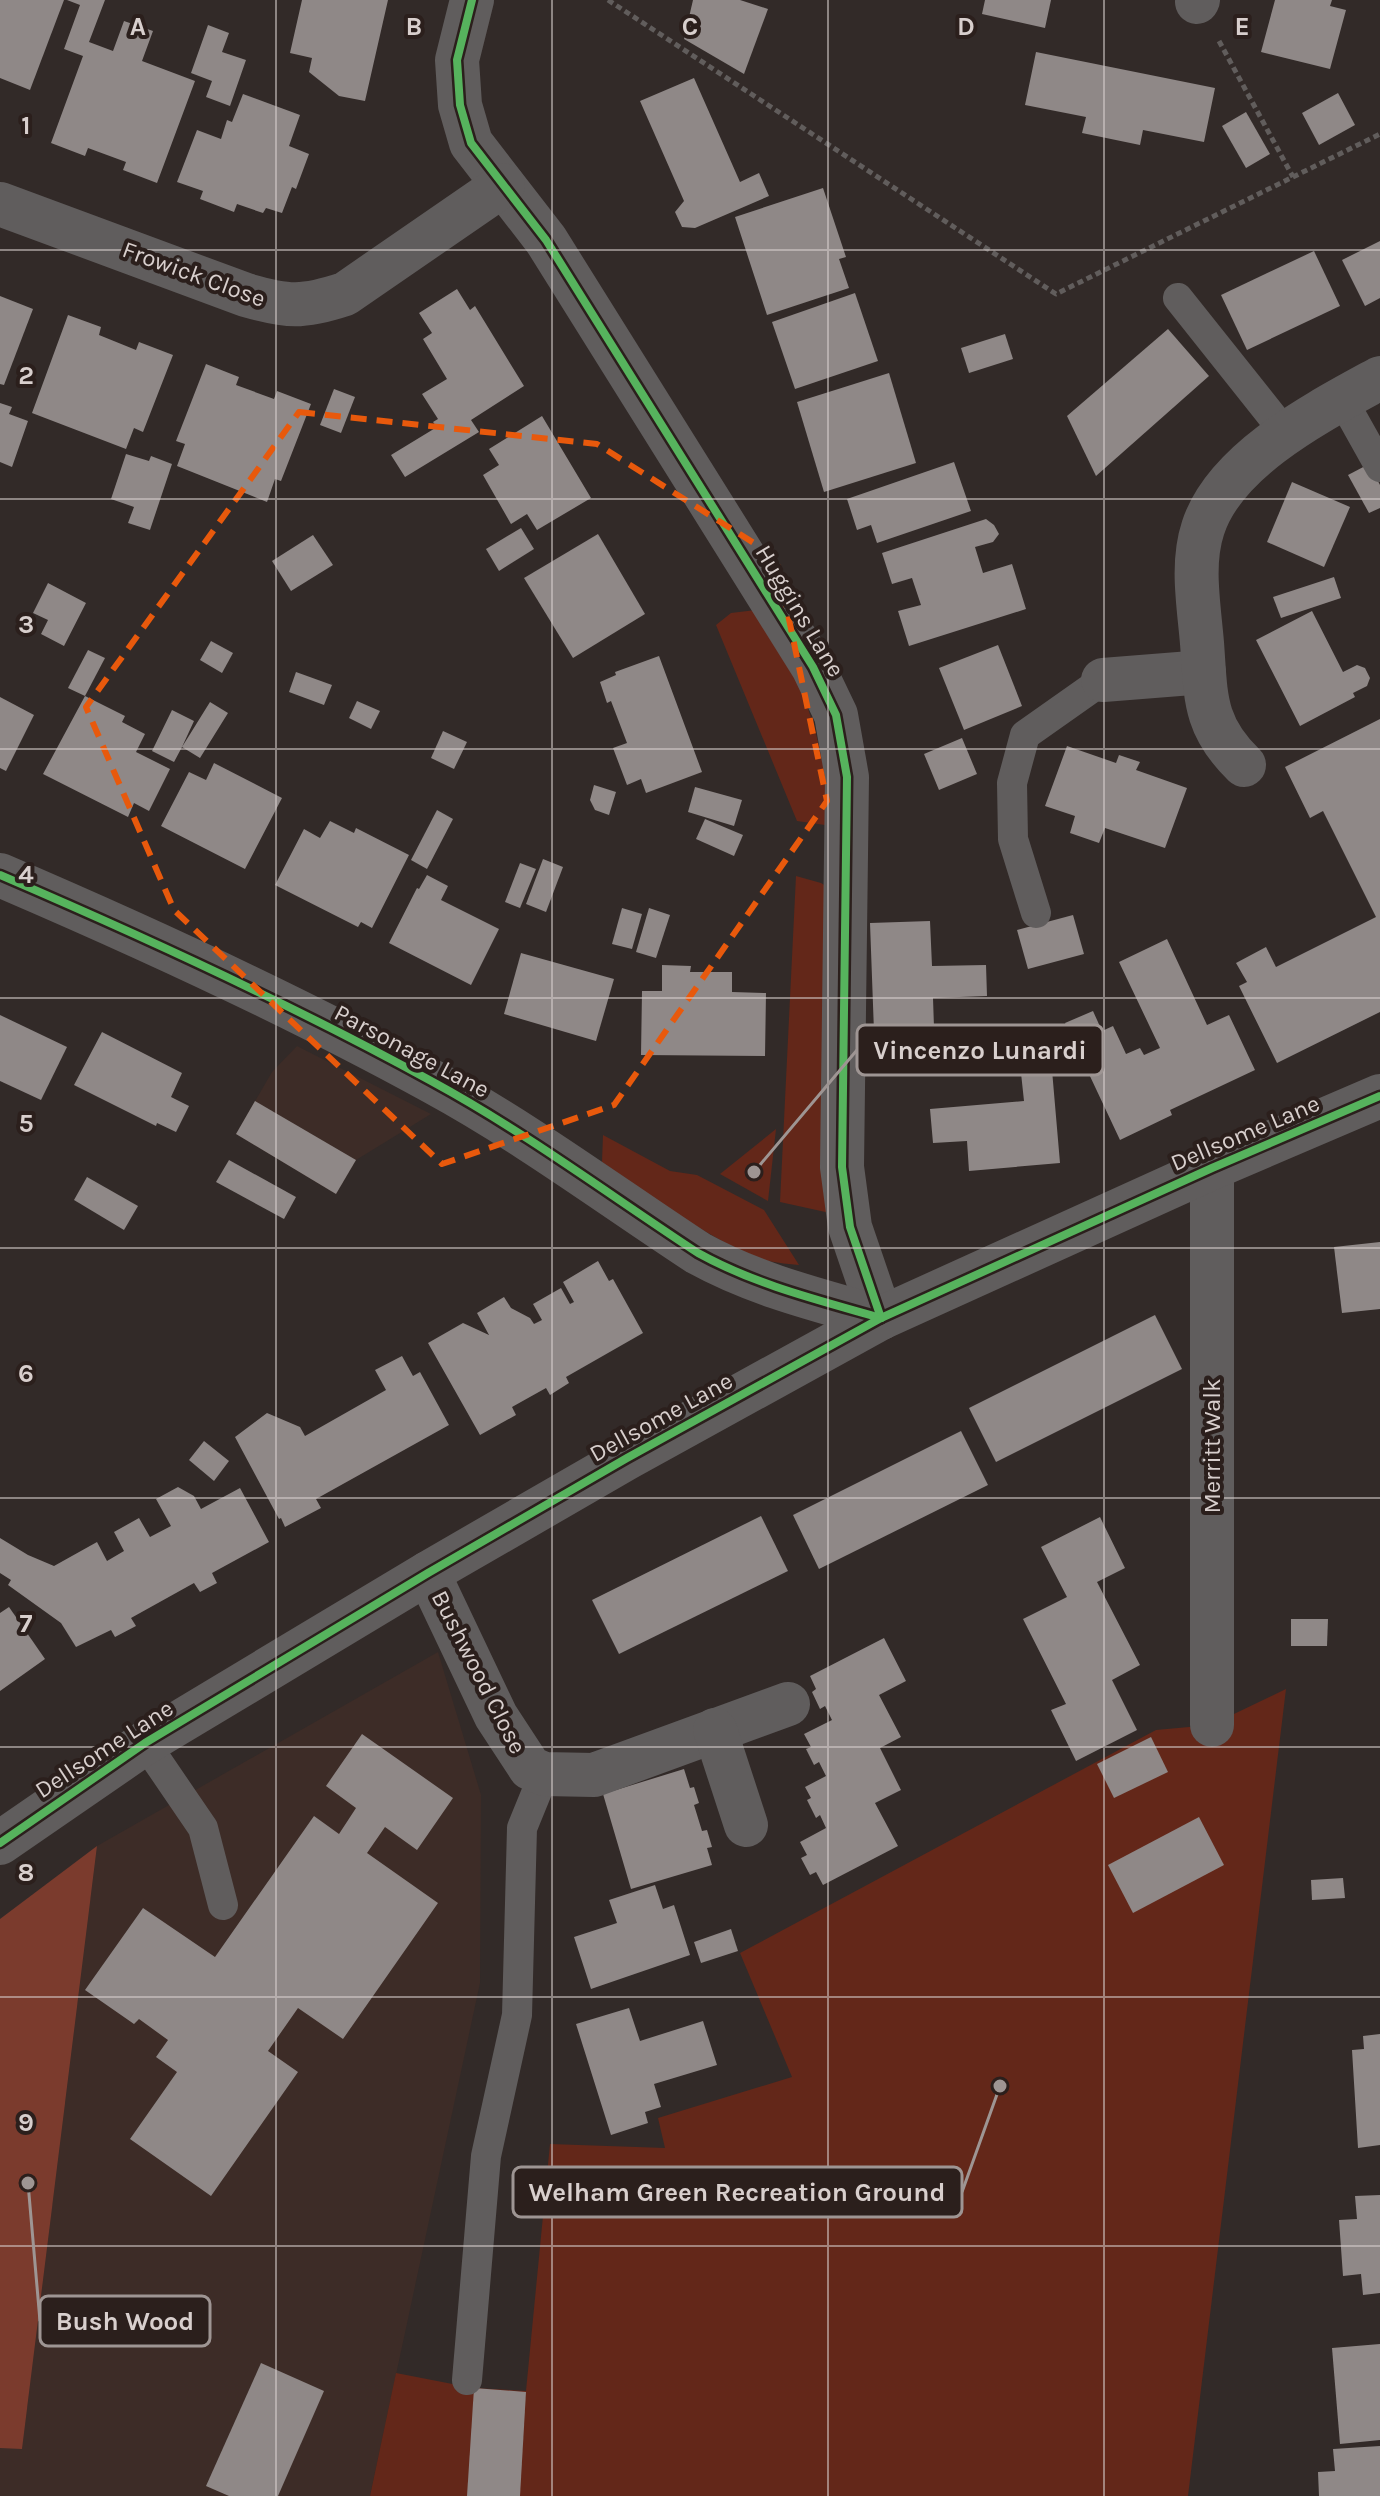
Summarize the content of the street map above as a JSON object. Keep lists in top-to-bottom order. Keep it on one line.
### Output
{"streets":{"street":["Frowick Close","Huggins Lane","Parsonage Lane","Dellsome Lane","Merritt Walk","Bushwood Close"]},"crossings":[["Frowick Close","Huggins Lane"],["Huggins Lane","Parsonage Lane"],["Huggins Lane","Dellsome Lane"],["Parsonage Lane","Dellsome Lane"],["Dellsome Lane","Merritt Walk"],["Dellsome Lane","Bushwood Close"]],"places":["Vincenzo Lunardi","Welham Green Recreation Ground","Bush Wood"],"grid":{"columns":["A","B","C","D","E"],"rows":["1","2","3","4","5","6","7","8","9"]}}
